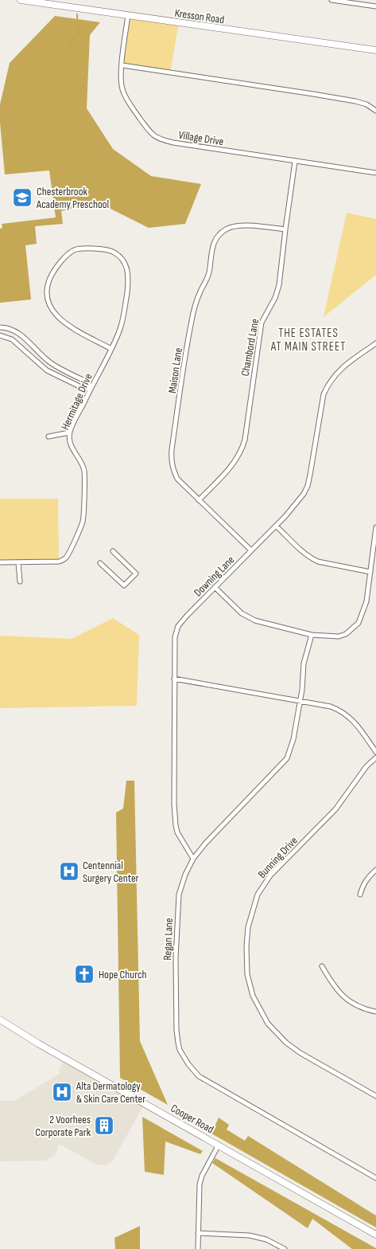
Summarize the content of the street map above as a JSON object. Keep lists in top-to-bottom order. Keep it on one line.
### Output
{"streets":{"street":["Kresson Road","Village Drive","Chambord Lane","Maison Lane","Hermitage Drive","Downing Lane","Bunning Drive","Regan Lane","Cooper Road"]},"crossings":[["Kresson Road","Village Drive"],["Village Drive","Chambord Lane"],["Chambord Lane","Maison Lane"],["Maison Lane","Downing Lane"],["Downing Lane","Regan Lane"]],"districts":["THE ESTATES AT MAIN STREET"],"places":{"school or university":["Chesterbrook Academy Preschool"],"hospital":["Centennial Surgery Center","Alta Dermatology & Skin Care Center"],"church":["Hope Church"],"building":["2 Voorhees Corporate Park"]}}
